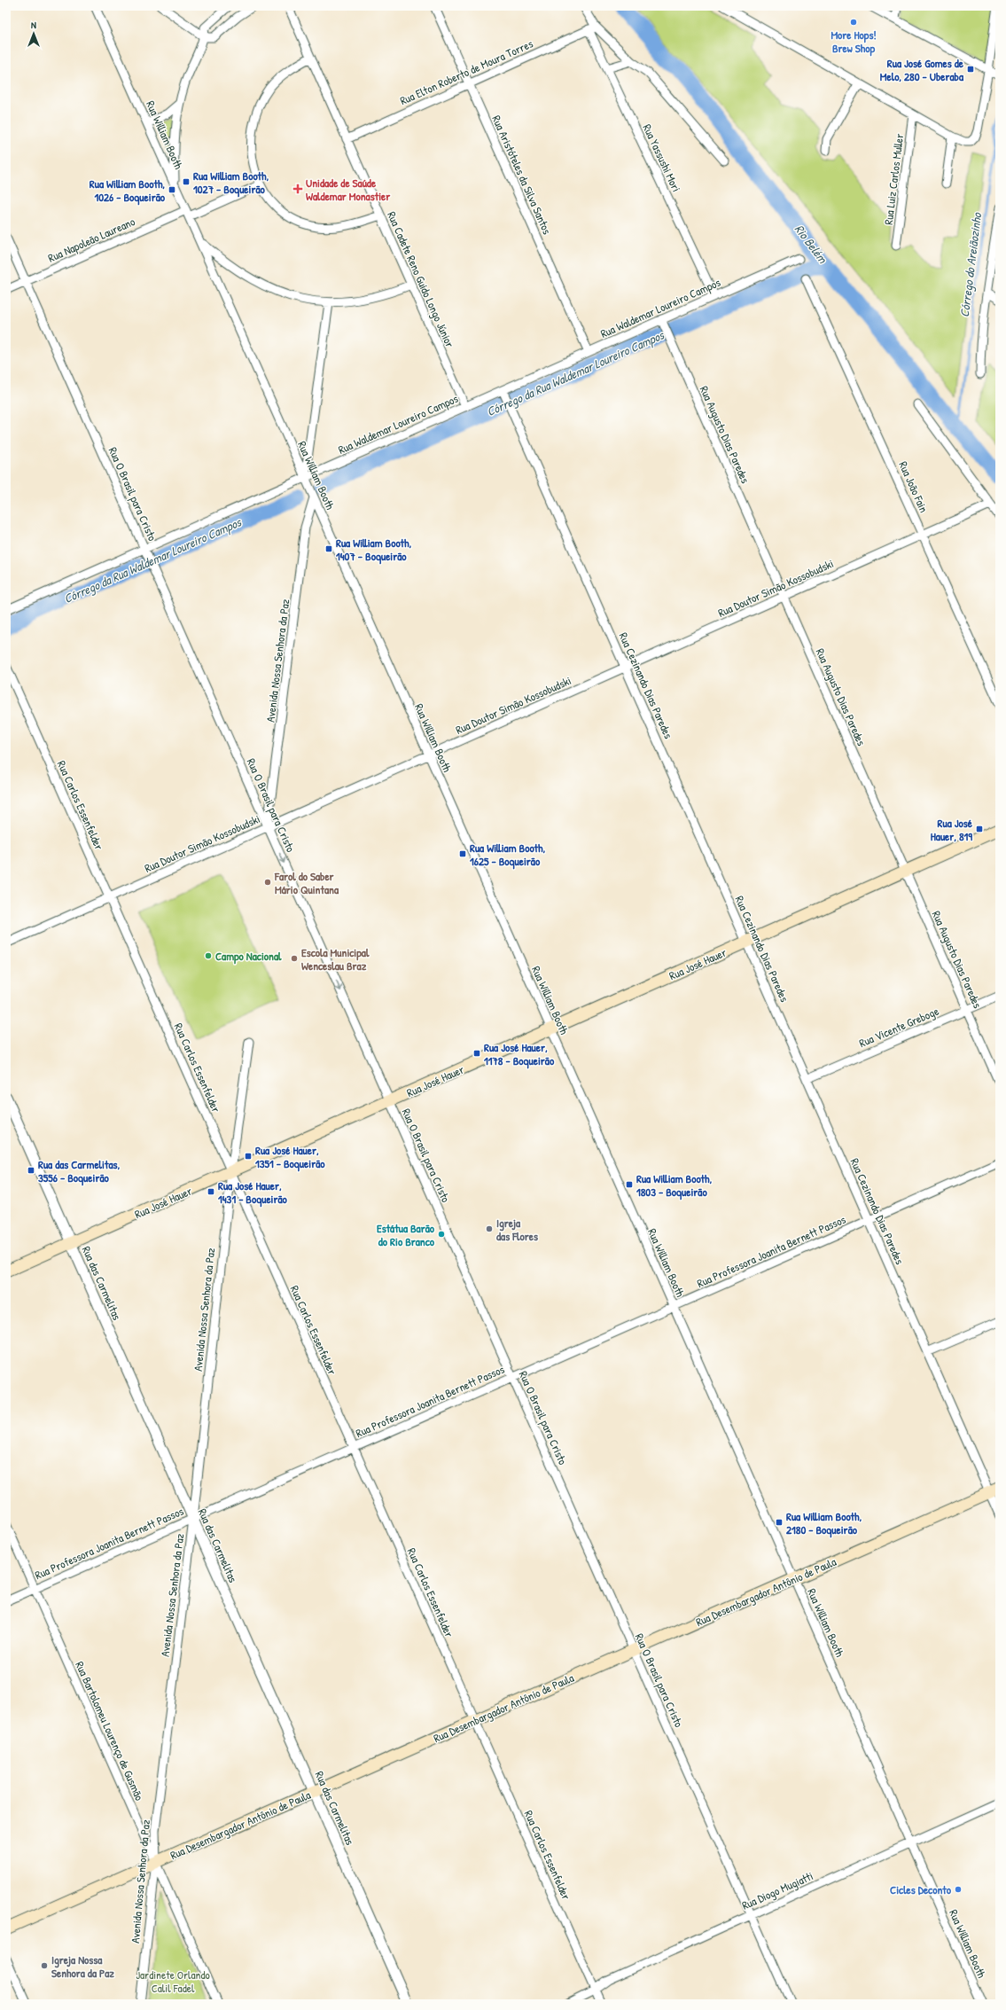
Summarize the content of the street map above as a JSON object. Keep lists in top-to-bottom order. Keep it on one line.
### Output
{"streets":{"main road":["Rua José Hauer","Rua Desembargador Antônio de Paula"],"street":["Rua Elton Roberto de Moura Torres","Rua William Booth","Rua Yassushi Mori","Rua Aristóteles da Silva Santos","Rua Luiz Carlos Muller","Rua Napoleão Laureano","Rua Cadete Reno Guido Longo Júnior","Rua Waldemar Loureiro Campos","Rua Augusto Dias Paredes","Rua João Fain","Rua O Brasil para Cristo","Rua Doutor Simão Kossobudski","Avenida Nossa Senhora da Paz","Rua Cezinando Dias Paredes","Rua Carlos Essenfelder","Rua Vicente Greboge","Rua Professora Joanita Bernett Passos","Rua das Carmelitas","Rua Bartolomeu Lourenço de Gusmão","Rua Diogo Mugiatti"]},"crossings":[["Rua Elton Roberto de Moura Torres","Rua Yassushi Mori"],["Rua Elton Roberto de Moura Torres","Rua Aristóteles da Silva Santos"],["Rua Elton Roberto de Moura Torres","Rua Cadete Reno Guido Longo Júnior"],["Rua William Booth","Rua Napoleão Laureano"],["Rua William Booth","Rua Waldemar Loureiro Campos"],["Rua William Booth","Rua Doutor Simão Kossobudski"],["Rua William Booth","Avenida Nossa Senhora da Paz"],["Rua William Booth","Rua José Hauer"],["Rua William Booth","Rua Professora Joanita Bernett Passos"],["Rua William Booth","Rua Desembargador Antônio de Paula"],["Rua William Booth","Rua Diogo Mugiatti"],["Rua Yassushi Mori","Rua Waldemar Loureiro Campos"],["Rua Aristóteles da Silva Santos","Rua Waldemar Loureiro Campos"],["Rua Napoleão Laureano","Rua O Brasil para Cristo"],["Rua Cadete Reno Guido Longo Júnior","Rua Waldemar Loureiro Campos"],["Rua Waldemar Loureiro Campos","Rua Augusto Dias Paredes"],["Rua Waldemar Loureiro Campos","Rua O Brasil para Cristo"],["Rua Waldemar Loureiro Campos","Rua Cezinando Dias Paredes"],["Rua Augusto Dias Paredes","Rua Doutor Simão Kossobudski"],["Rua Augusto Dias Paredes","Rua José Hauer"],["Rua Augusto Dias Paredes","Rua Vicente Greboge"],["Rua João Fain","Rua Doutor Simão Kossobudski"],["Rua O Brasil para Cristo","Rua Doutor Simão Kossobudski"],["Rua O Brasil para Cristo","Avenida Nossa Senhora da Paz"],["Rua O Brasil para Cristo","Rua José Hauer"],["Rua O Brasil para Cristo","Rua Professora Joanita Bernett Passos"],["Rua O Brasil para Cristo","Rua Desembargador Antônio de Paula"],["Rua O Brasil para Cristo","Rua Diogo Mugiatti"],["Rua Doutor Simão Kossobudski","Avenida Nossa Senhora da Paz"],["Rua Doutor Simão Kossobudski","Rua Cezinando Dias Paredes"],["Rua Doutor Simão Kossobudski","Rua Carlos Essenfelder"],["Avenida Nossa Senhora da Paz","Rua Carlos Essenfelder"],["Avenida Nossa Senhora da Paz","Rua José Hauer"],["Avenida Nossa Senhora da Paz","Rua Professora Joanita Bernett Passos"],["Avenida Nossa Senhora da Paz","Rua das Carmelitas"],["Avenida Nossa Senhora da Paz","Rua Desembargador Antônio de Paula"],["Avenida Nossa Senhora da Paz","Rua Bartolomeu Lourenço de Gusmão"],["Rua Cezinando Dias Paredes","Rua José Hauer"],["Rua Cezinando Dias Paredes","Rua Vicente Greboge"],["Rua Cezinando Dias Paredes","Rua Professora Joanita Bernett Passos"],["Rua Cezinando Dias Paredes","Rua Desembargador Antônio de Paula"],["Rua Carlos Essenfelder","Rua José Hauer"],["Rua Carlos Essenfelder","Rua Professora Joanita Bernett Passos"],["Rua Carlos Essenfelder","Rua Desembargador Antônio de Paula"],["Rua Carlos Essenfelder","Rua Diogo Mugiatti"],["Rua José Hauer","Rua das Carmelitas"],["Rua Professora Joanita Bernett Passos","Rua das Carmelitas"],["Rua Professora Joanita Bernett Passos","Rua Bartolomeu Lourenço de Gusmão"],["Rua das Carmelitas","Rua Desembargador Antônio de Paula"],["Rua Desembargador Antônio de Paula","Rua Bartolomeu Lourenço de Gusmão"]],"water":["Rio Belém","Córrego do Areiãozinho","Córrego da Rua Waldemar Loureiro Campos"],"parks":["Jardinete Orlando Calil Fadel"],"places":{"other":["More Hops! Brew Shop","Farol do Saber Mário Quintana","Campo Nacional","Escola Municipal Wenceslau Braz","Igreja das Flores","Estátua Barão do Rio Branco","Cicles Deconto","Igreja Nossa Senhora da Paz"],"transit":["Rua José Gomes de Melo, 280 - Uberaba","Rua William Booth, 1027 - Boqueirão","Rua William Booth, 1026 - Boqueirão","Rua William Booth, 1407 - Boqueirão","Rua José Hauer, 819","Rua William Booth, 1625 - Boqueirão","Rua José Hauer, 1178 - Boqueirão","Rua José Hauer, 1351 - Boqueirão","Rua das Carmelitas, 3556 - Boqueirão","Rua William Booth, 1803 - Boqueirão","Rua José Hauer, 1431 - Boqueirão","Rua William Booth, 2180 - Boqueirão"],"health":["Unidade de Saúde Waldemar Monastier"]},"north":"top"}
